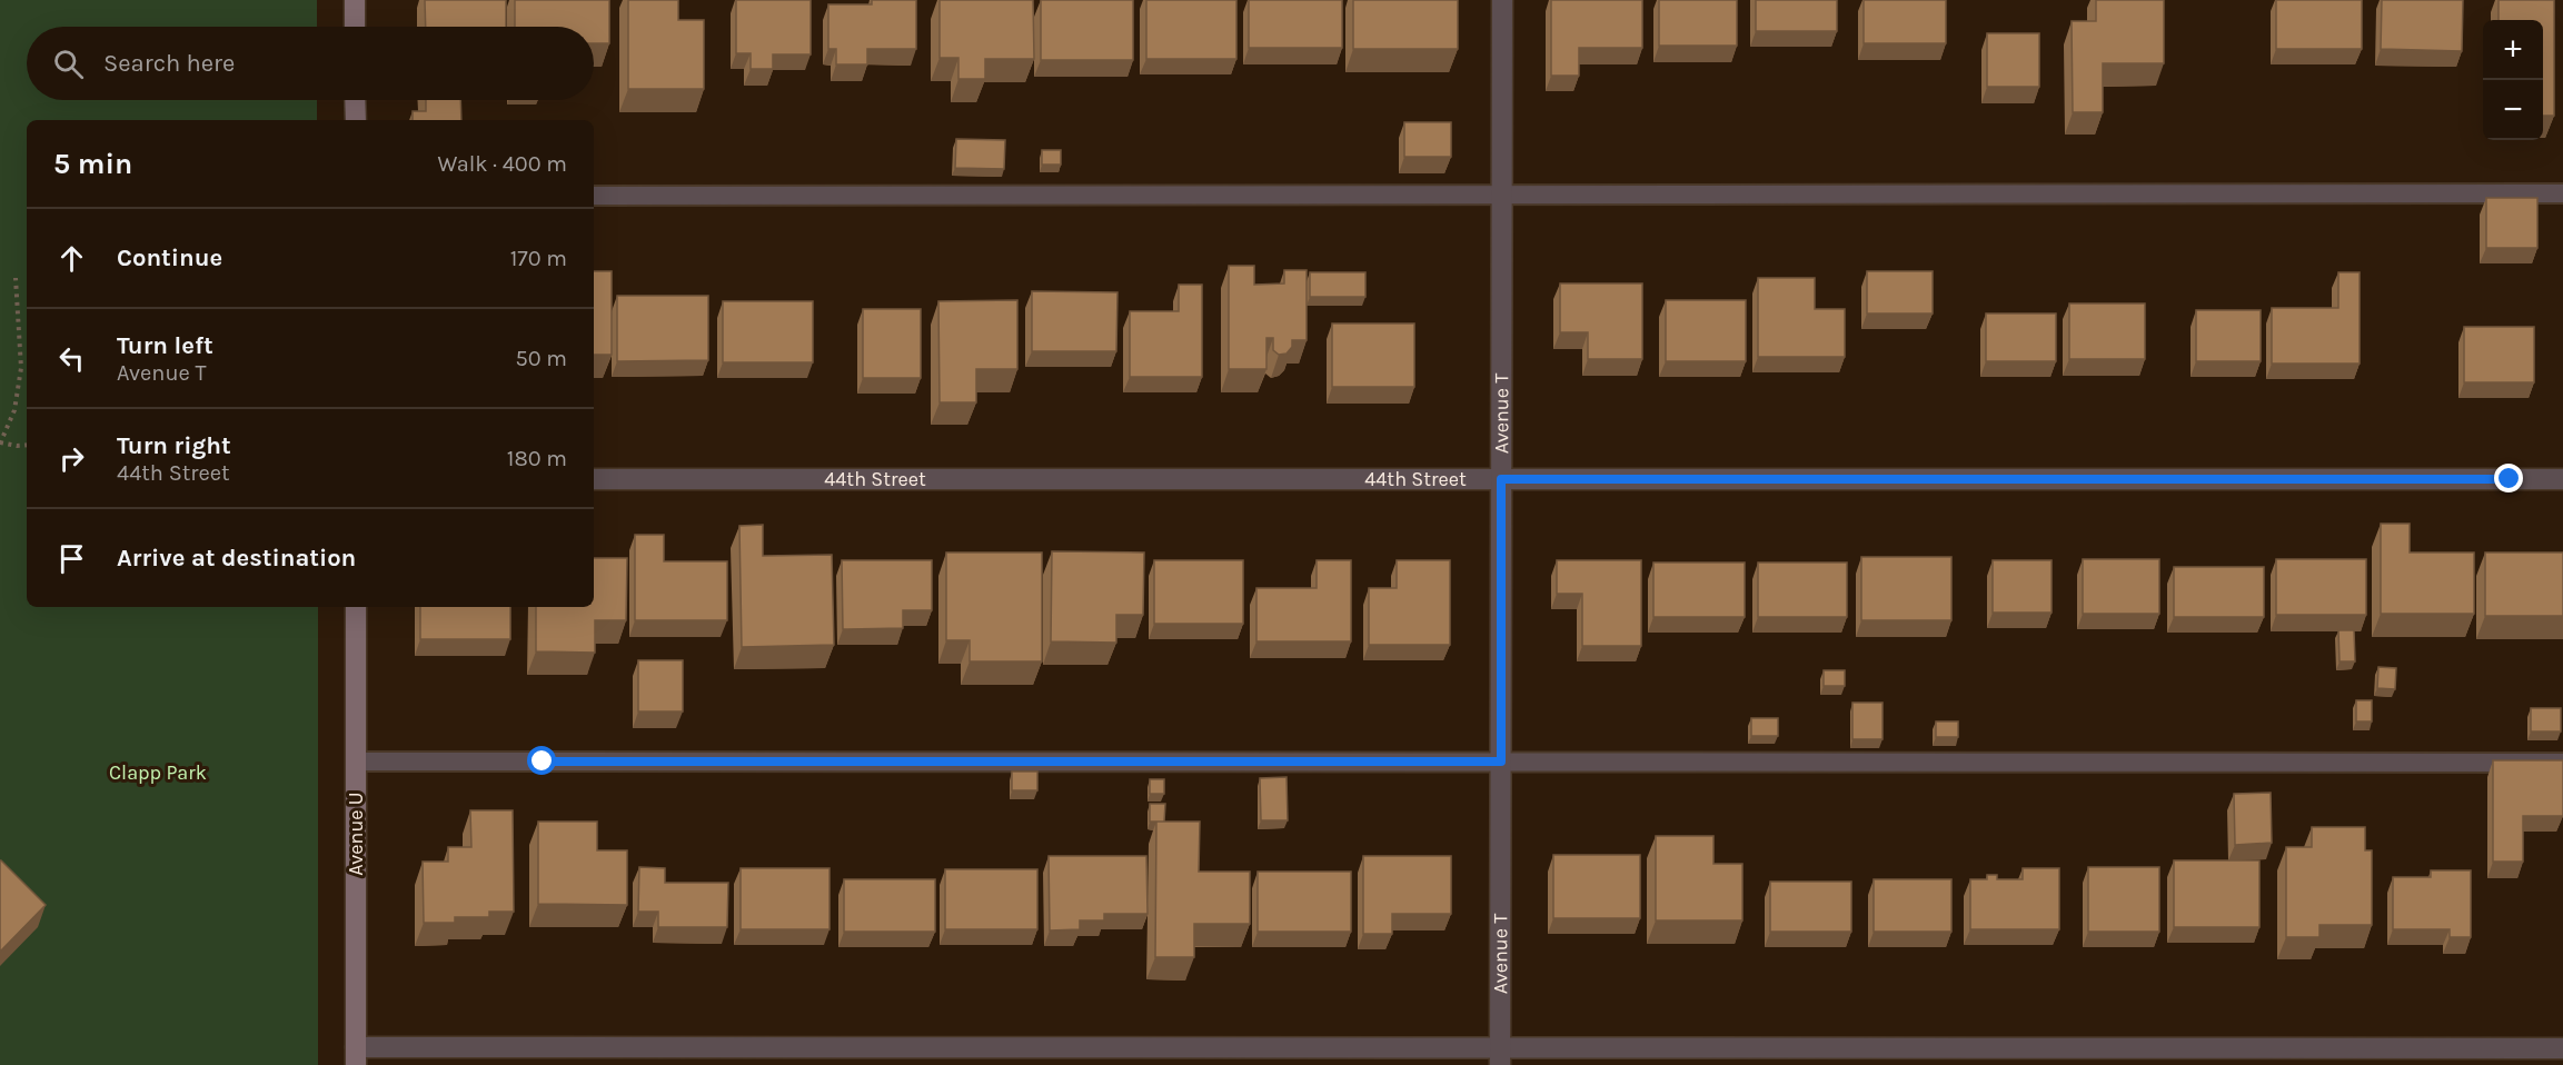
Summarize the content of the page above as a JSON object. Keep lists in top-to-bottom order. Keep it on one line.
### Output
{"streets":{"street":["Avenue T","44th Street","Avenue U"]},"crossings":[["Avenue T","44th Street"]],"parks":["Clapp Park"],"page":{"map_buttons":["+","−"],"search":"Search here","heading":["5 min","Walk · 400 m"],"list":[["Continue","170 m"],["Turn left","Avenue T","50 m"],["Turn right","44th Street","180 m"],"Arrive at destination"]}}
